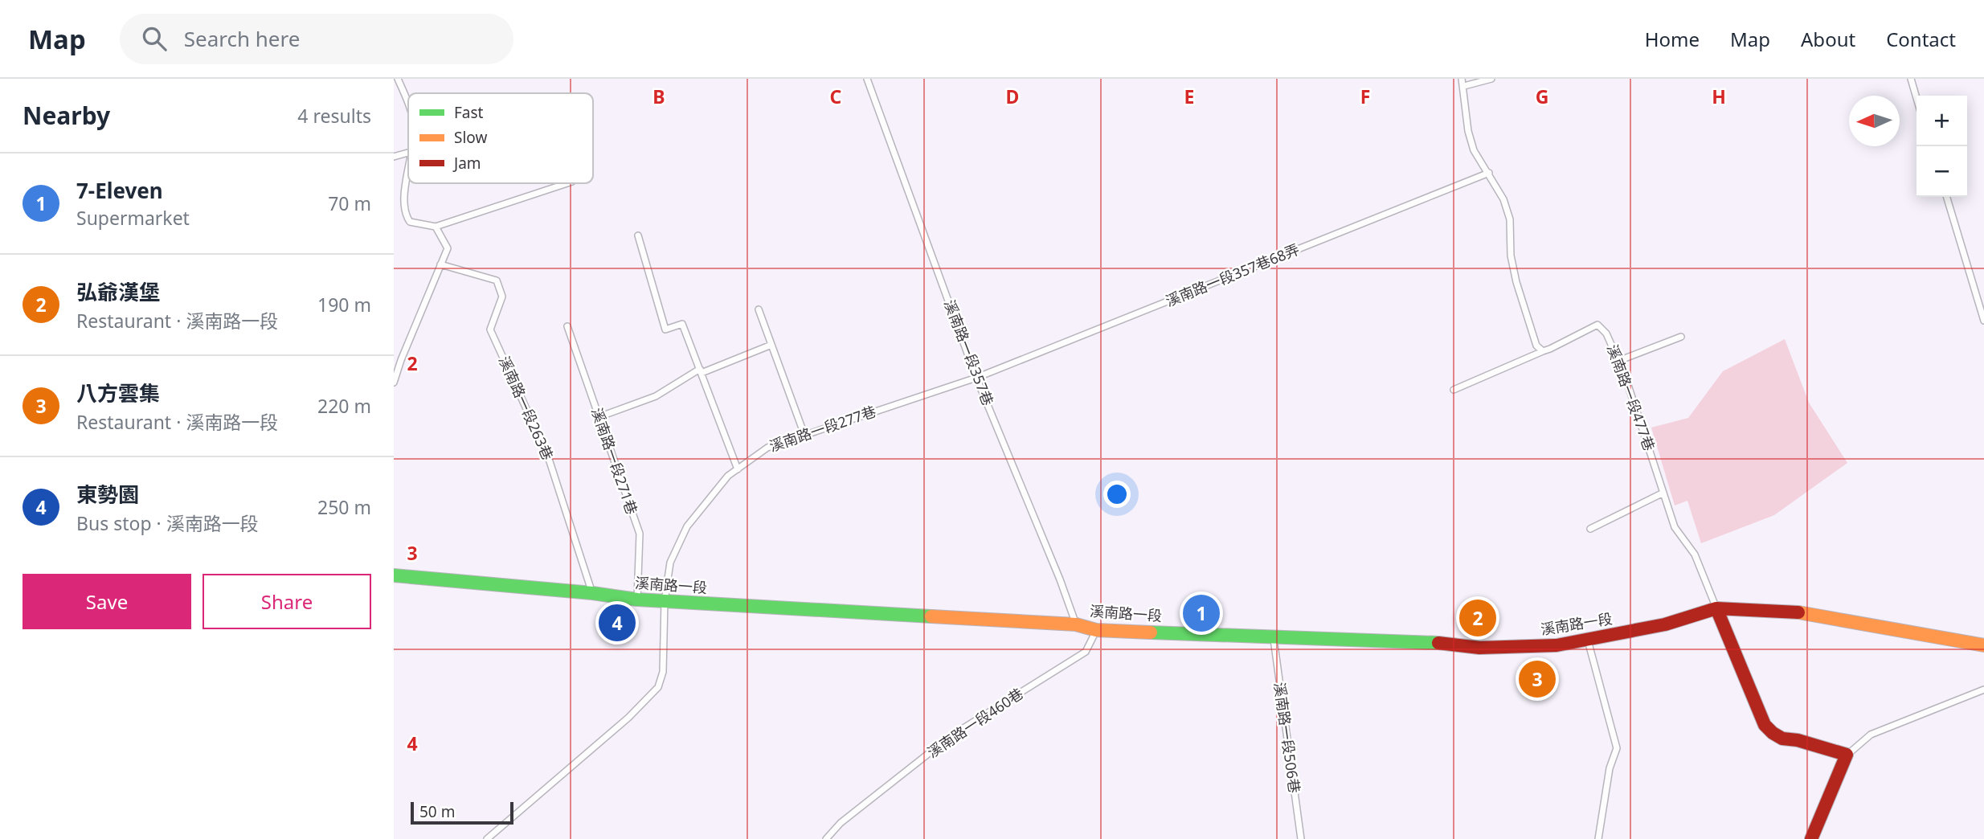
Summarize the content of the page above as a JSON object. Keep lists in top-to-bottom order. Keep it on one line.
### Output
{"streets":{"main road":["溪南路一段"],"lane":["溪南路一段357巷68弄","溪南路一段357巷","溪南路一段477巷","溪南路一段263巷","溪南路一段277巷","溪南路一段271巷","溪南路一段460巷","溪南路一段506巷"]},"crossings":[["溪南路一段357巷68弄","溪南路一段357巷"],["溪南路一段357巷68弄","溪南路一段277巷"],["溪南路一段357巷","溪南路一段277巷"],["溪南路一段357巷","溪南路一段"],["溪南路一段477巷","溪南路一段"],["溪南路一段263巷","溪南路一段"],["溪南路一段277巷","溪南路一段"],["溪南路一段271巷","溪南路一段"],["溪南路一段","溪南路一段460巷"],["溪南路一段","溪南路一段506巷"]],"legend":["Fast","Slow","Jam"],"scale_bar":"50 m","north":"left","page":{"header":"Map","search":"Search here","nav":["Home","Map","About","Contact"],"heading":["Nearby","4 results"],"map_buttons":["+","−"],"list":[{"mark":"1","name":"7-Eleven","note":"Supermarket","value":"70 m"},{"mark":"2","name":"弘爺漢堡","note":"Restaurant · 溪南路一段","value":"190 m"},{"mark":"3","name":"八方雲集","note":"Restaurant · 溪南路一段","value":"220 m"},{"mark":"4","name":"東勢園","note":"Bus stop · 溪南路一段","value":"250 m"}],"buttons":["Save","Share"],"pins":["1","2","4","3"],"scale":"50 m"},"grid":{"columns":["B","C","D","E","F","G","H"],"rows":["2","3","4"]}}
